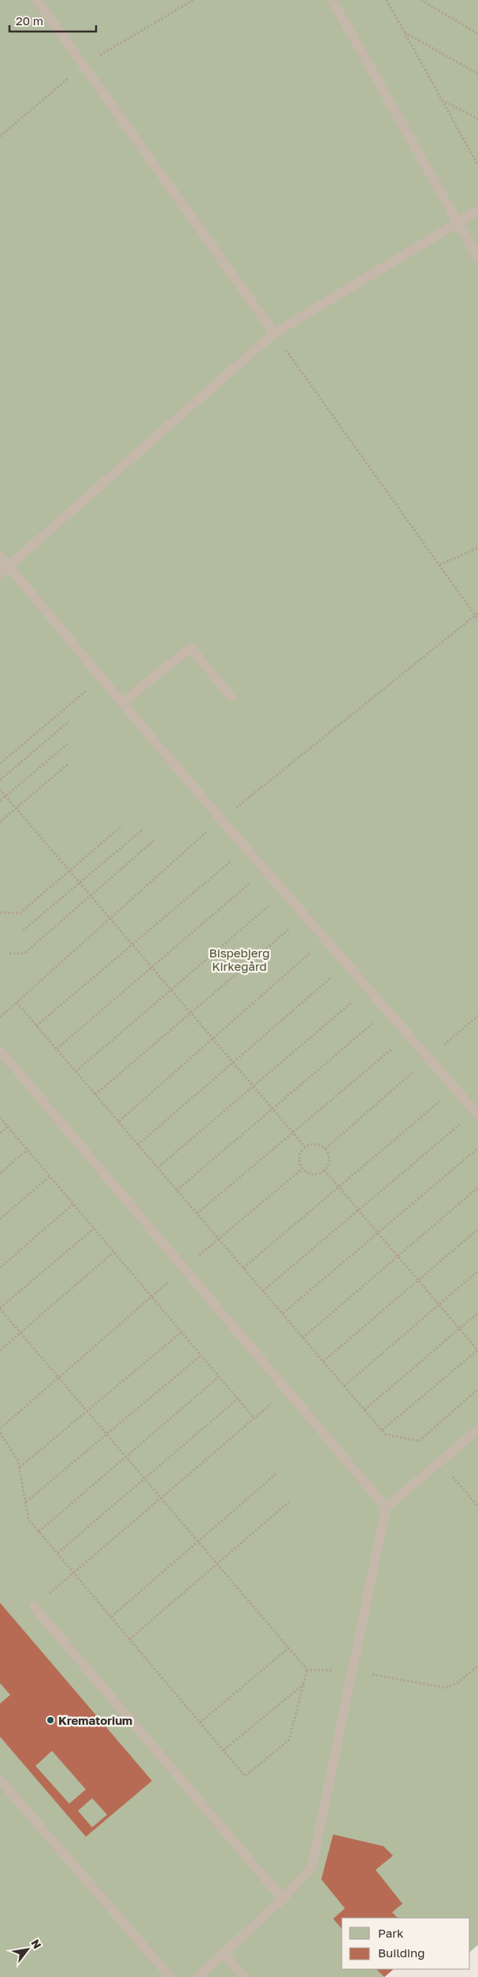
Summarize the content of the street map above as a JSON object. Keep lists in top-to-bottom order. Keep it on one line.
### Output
{"parks":["Bispebjerg Kirkegård"],"places":["Krematorium"],"legend":["Park","Building"],"scale_bar":"20 m","north":"top right"}
